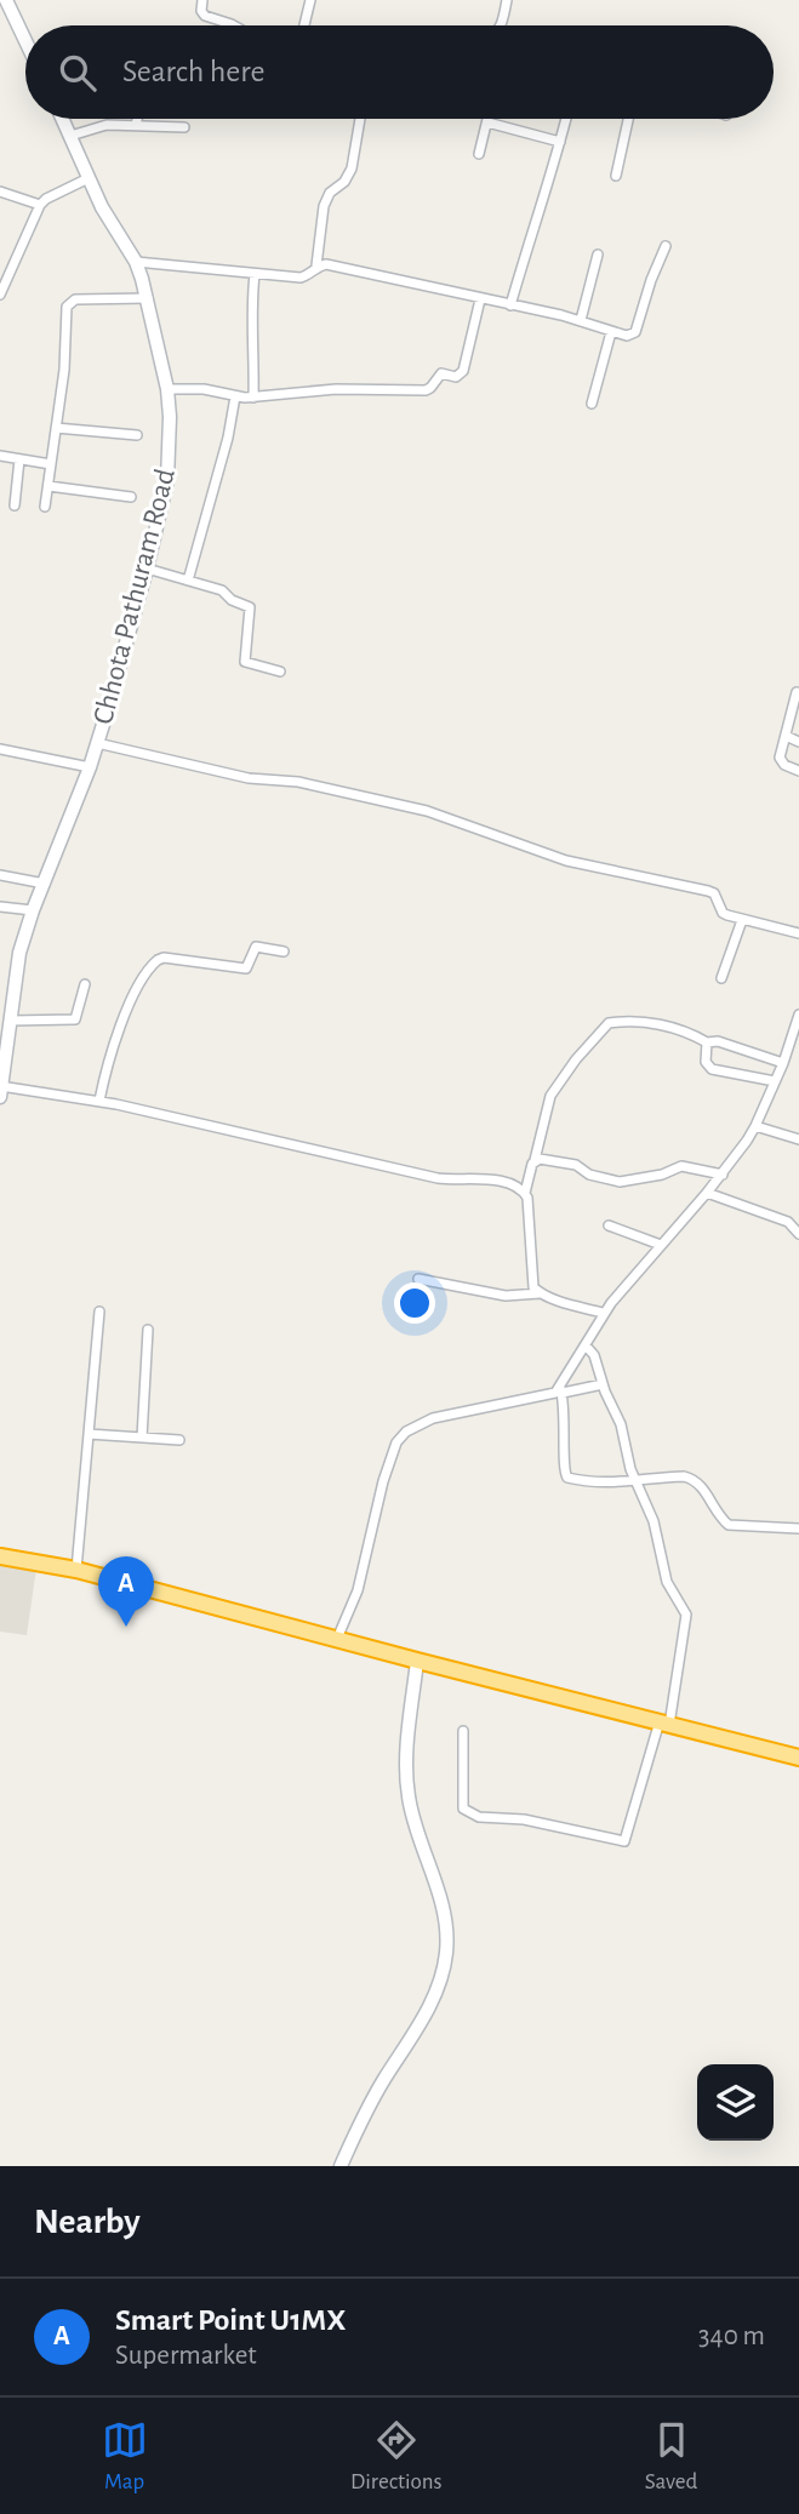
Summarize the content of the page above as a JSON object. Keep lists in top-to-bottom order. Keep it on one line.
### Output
{"streets":{"street":["Chhota Pathuram Road"]},"page":{"search":"Search here","pins":"A","heading":"Nearby","list":[{"mark":"A","name":"Smart Point U1MX","note":"Supermarket","value":"340 m"}],"nav":["Map","Directions","Saved"]}}
